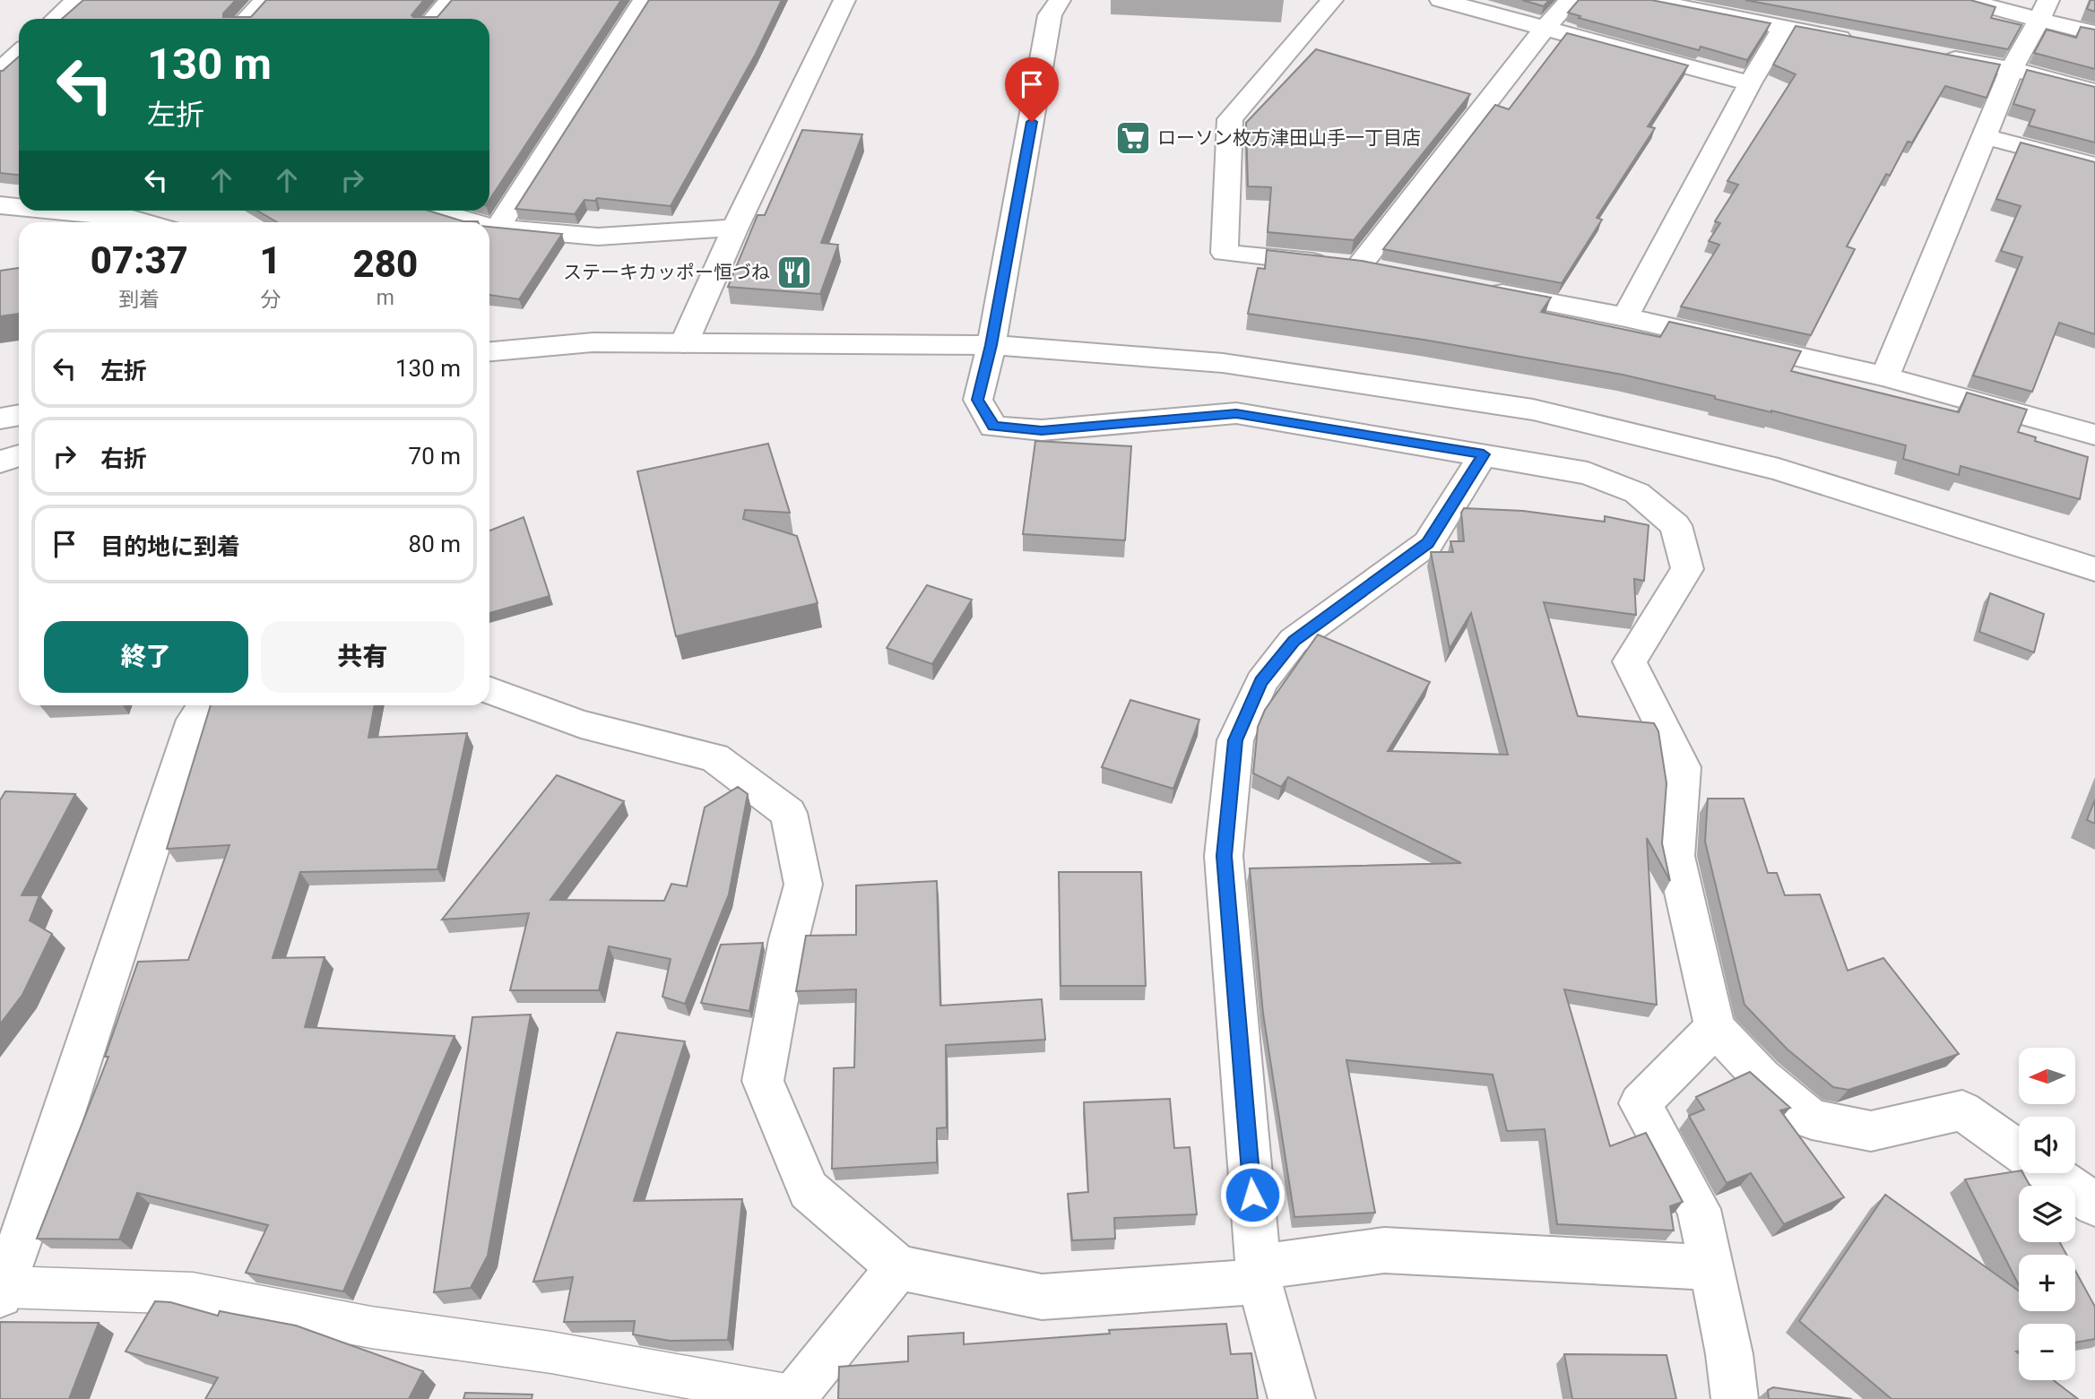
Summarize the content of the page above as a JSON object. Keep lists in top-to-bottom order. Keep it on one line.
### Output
{"places":{"supermarket":["ローソン枚方津田山手一丁目店"],"restaurant":["ステーキカッポー恒づね"]},"north":"left","page":{"turn":["130 m","左折"],"eta":["07:37","到着","1","分","280","m"],"list":[{"name":"左折","value":"130 m"},{"name":"右折","value":"70 m"},{"name":"目的地に到着","value":"80 m"}],"buttons":["終了","共有"],"map_buttons":["+","−"]}}
